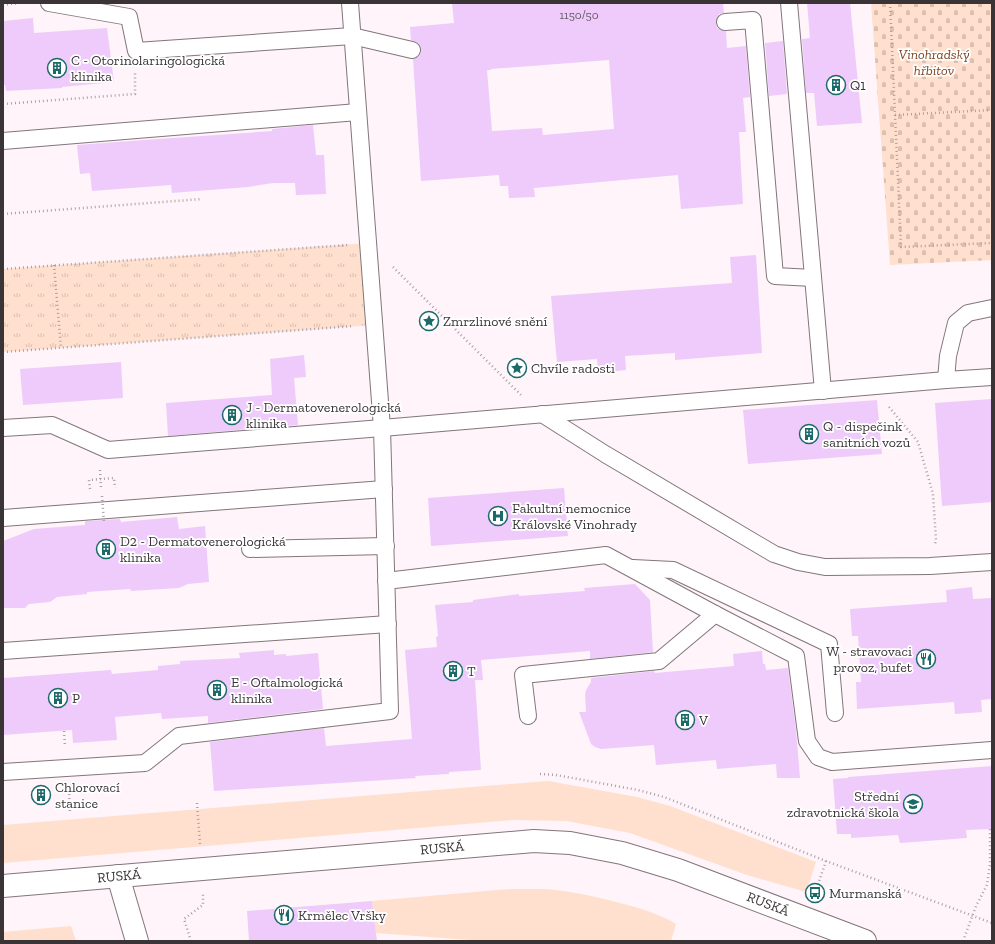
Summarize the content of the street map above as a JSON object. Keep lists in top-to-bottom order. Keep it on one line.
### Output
{"streets":{"street":["RUSKÁ"]},"parks":["Vinohradský hřbitov"],"places":{"building":["C - Otorinolaringologická klinika","Q1","J - Dermatovenerologická klinika","Q - dispečink sanitních vozů","D2 - Dermatovenerologická klinika","T","E - Oftalmologická klinika","P","V","Chlorovací stanice"],"place":["Zmrzlinové snění","Chvíle radosti"],"hospital":["Fakultní nemocnice Královské Vinohrady"],"restaurant":["W - stravovaci provoz, bufet","Krmělec Vršky"],"school or university":["Střední zdravotnická škola"],"bus stop":["Murmanská"]},"house_numbers":["1150/50"]}
